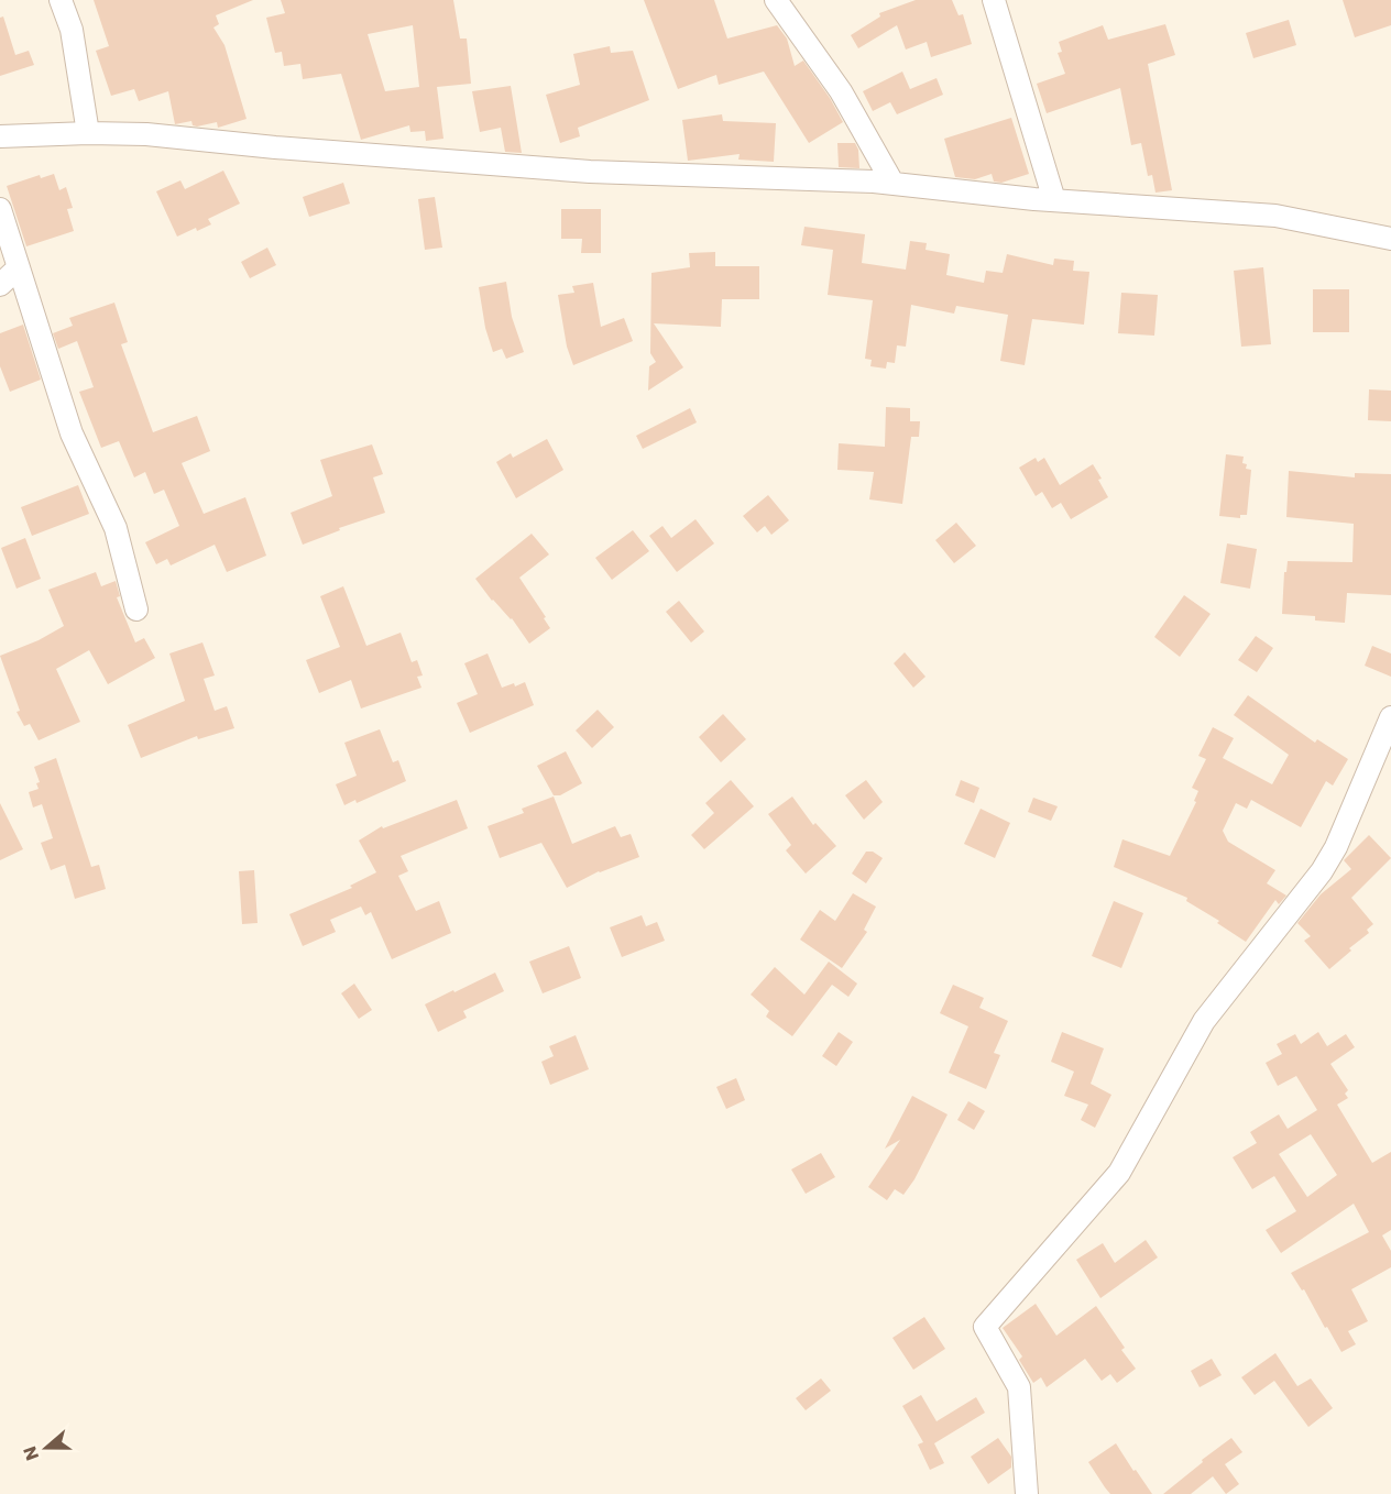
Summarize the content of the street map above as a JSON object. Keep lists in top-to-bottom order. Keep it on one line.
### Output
{"north":"left"}
